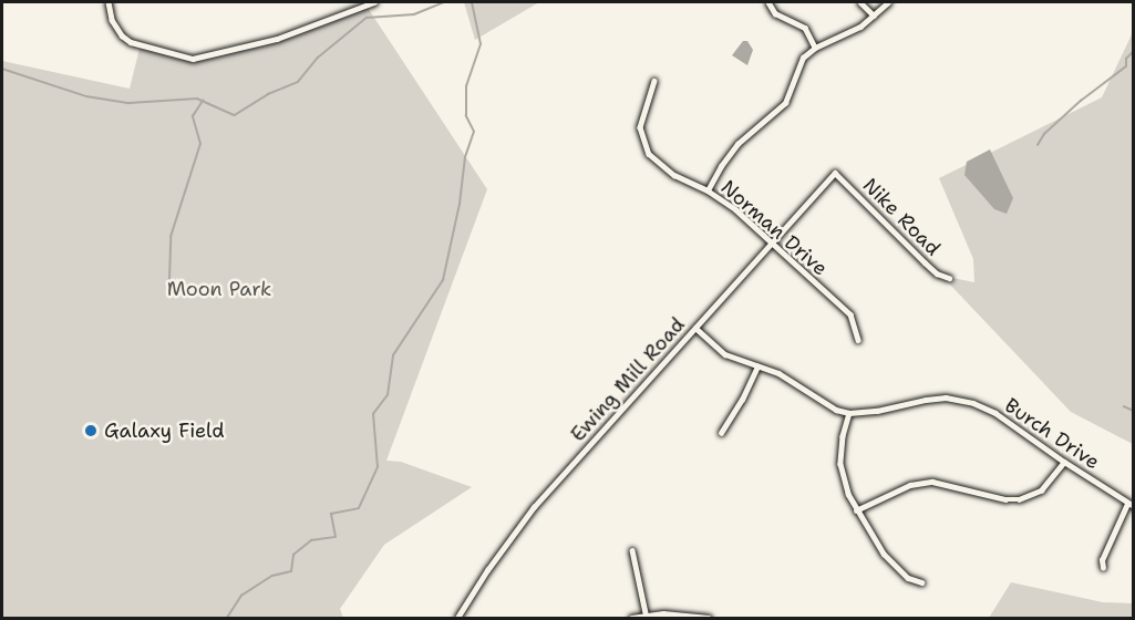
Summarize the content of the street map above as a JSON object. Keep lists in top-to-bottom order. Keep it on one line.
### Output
{"streets":{"street":["Nike Road","Norman Drive","Ewing Mill Road","Burch Drive"]},"crossings":[["Nike Road","Ewing Mill Road"],["Norman Drive","Ewing Mill Road"]],"parks":["Moon Park"],"places":["Galaxy Field"]}
